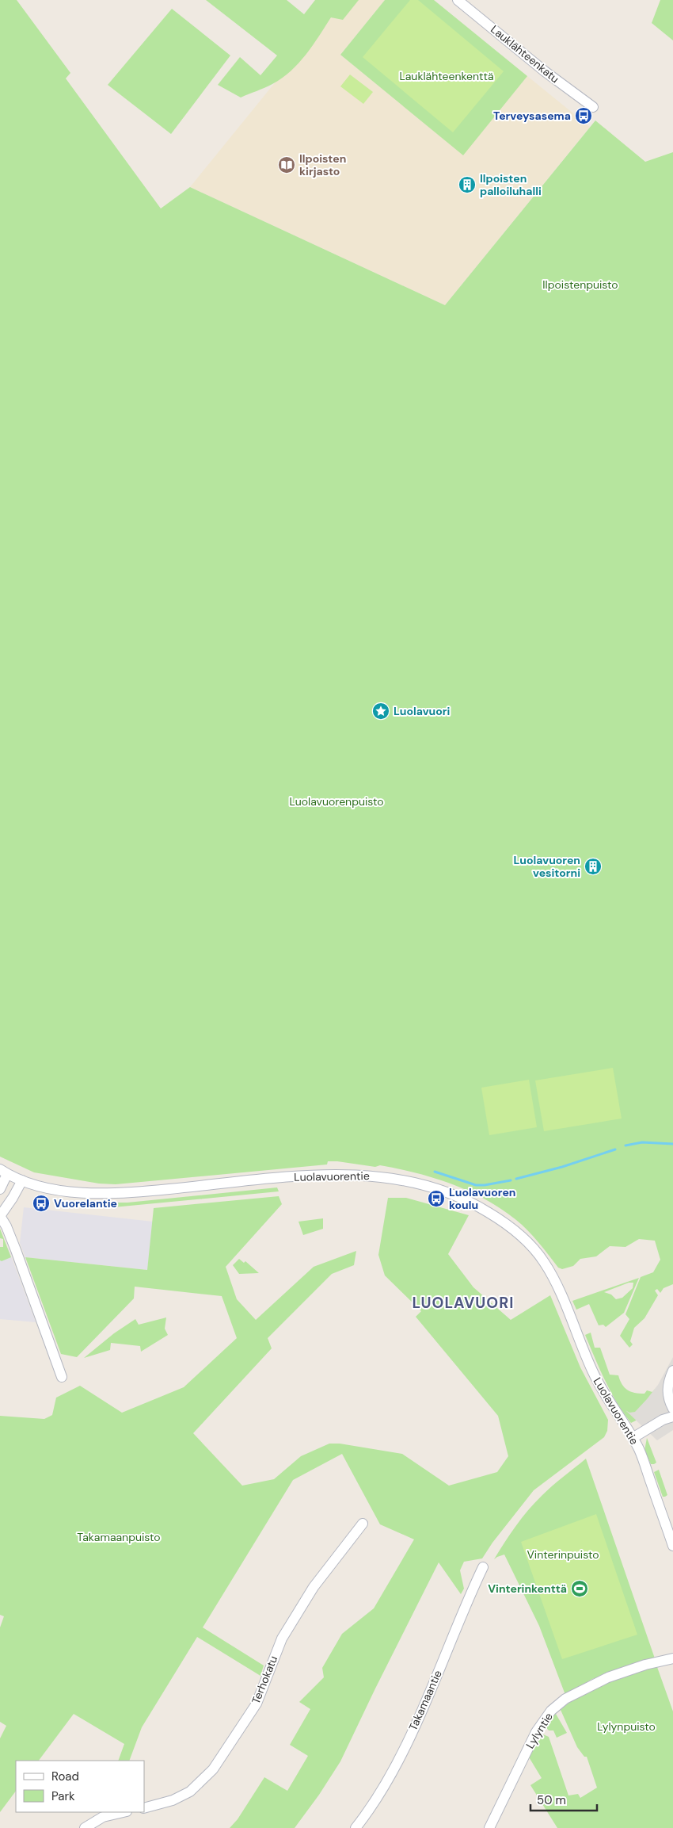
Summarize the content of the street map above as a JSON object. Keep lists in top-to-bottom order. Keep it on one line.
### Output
{"streets":{"street":["Lauklähteenkatu","Luolavuorentie","Terhokatu","Takamaantie","Lylyntie"]},"districts":["LUOLAVUORI"],"parks":["Lauklähteenkenttä","Ilpoistenpuisto","Luolavuorenpuisto","Takamaanpuisto","Vinterinpuisto","Lylynpuisto"],"places":{"bus stop":["Terveysasema","Luolavuoren koulu","Vuorelantie"],"library":["Ilpoisten kirjasto"],"building":["Ilpoisten palloiluhalli","Luolavuoren vesitorni"],"place":["Luolavuori"],"sports":["Vinterinkenttä"]},"legend":["Road","Park"],"scale_bar":"50 m"}
